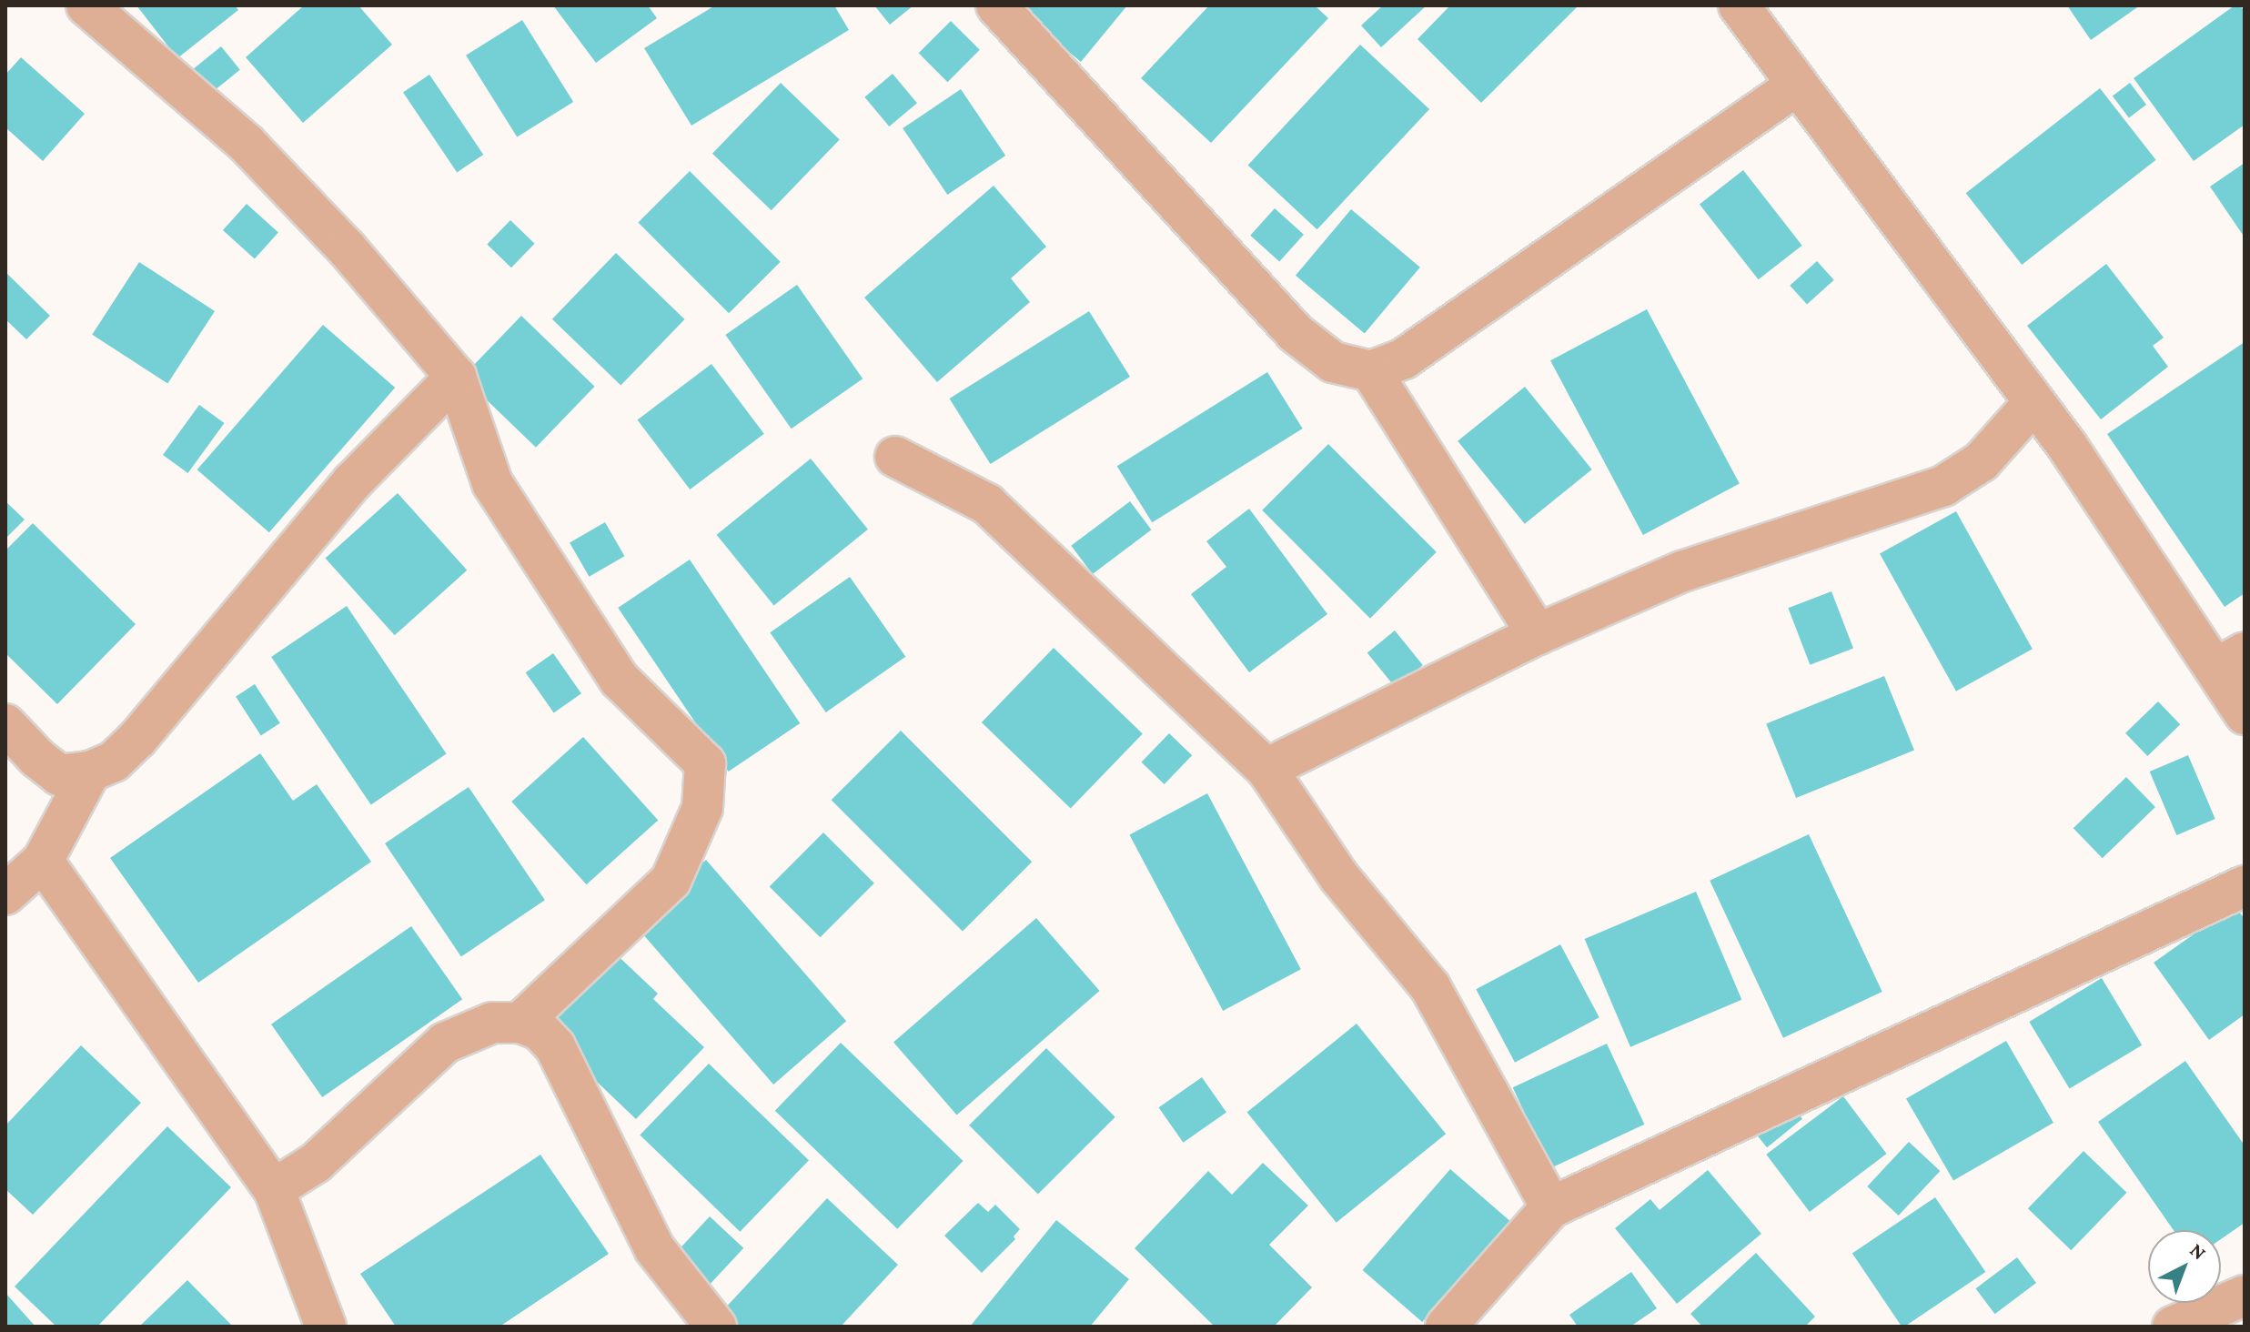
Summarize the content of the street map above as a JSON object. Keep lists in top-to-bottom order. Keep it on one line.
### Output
{"north":"top right"}
